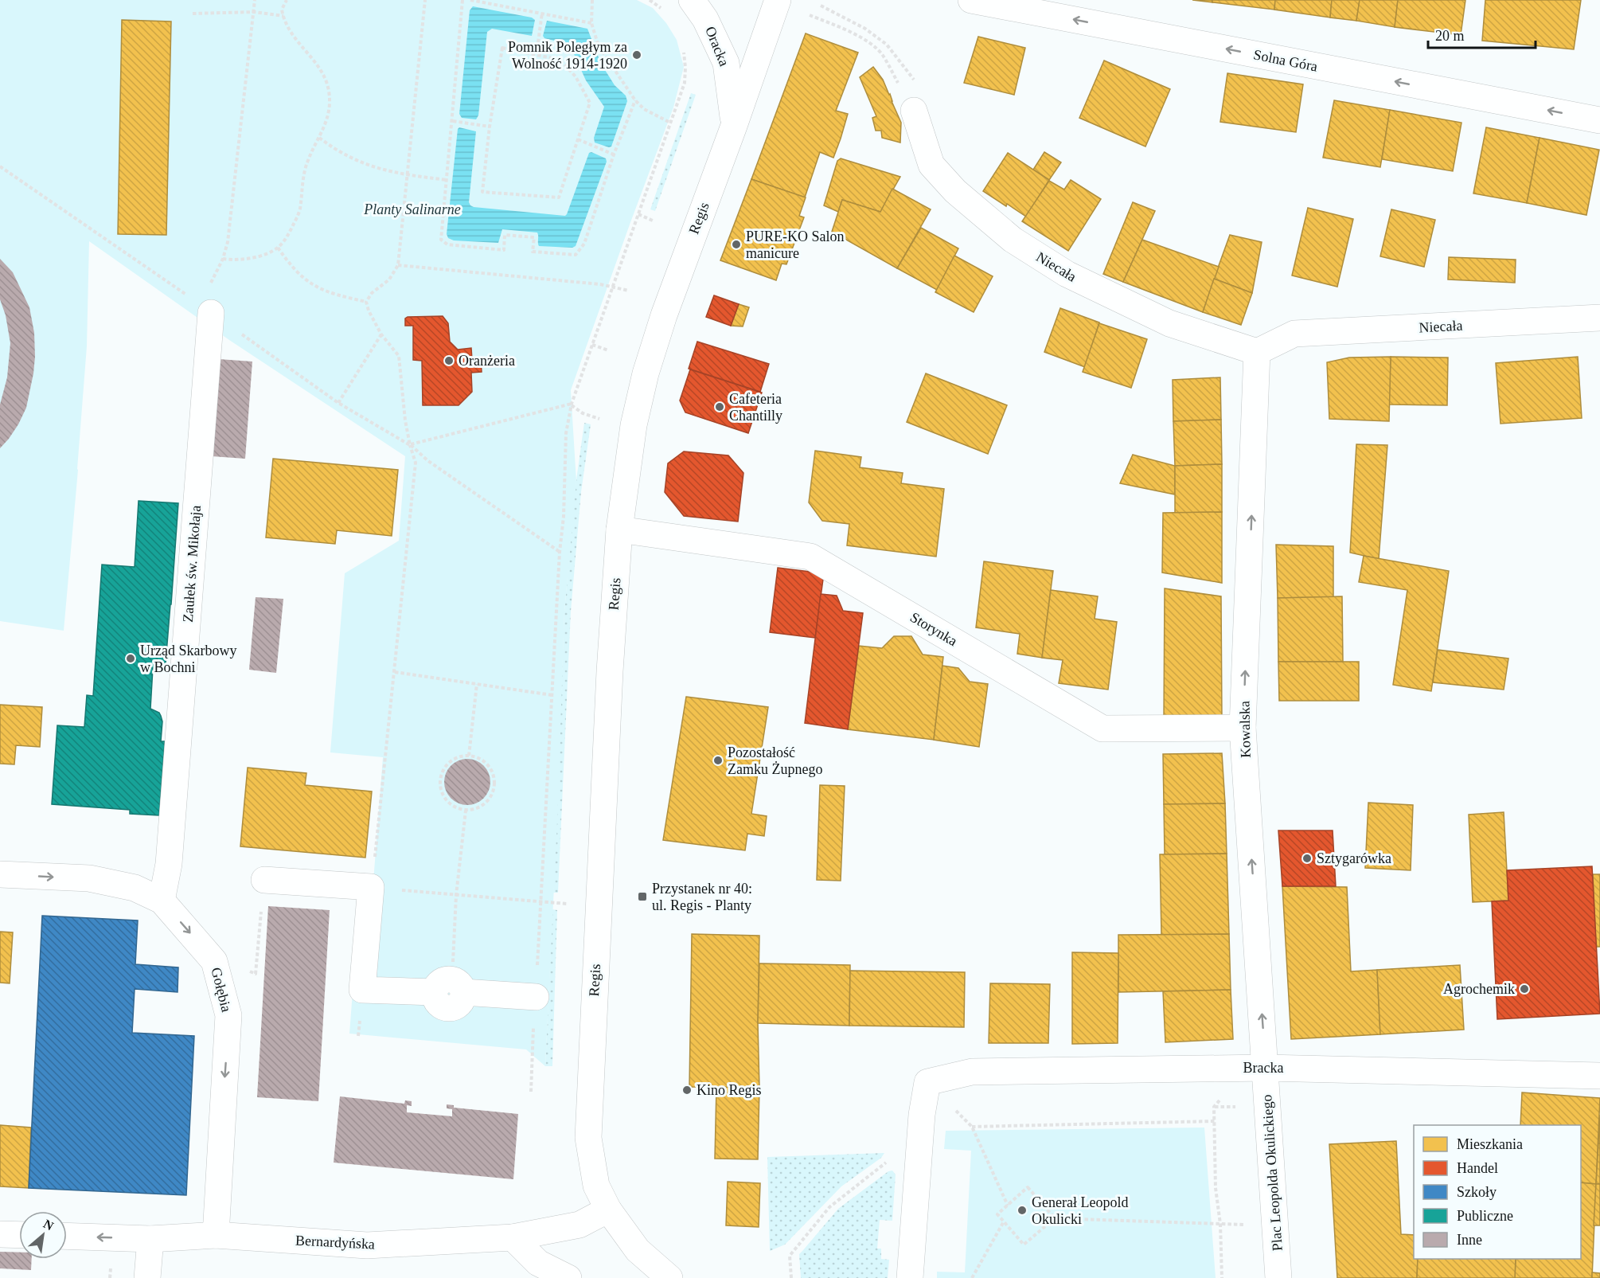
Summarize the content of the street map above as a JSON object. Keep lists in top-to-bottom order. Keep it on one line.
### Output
{"streets":{"street":["Oracka","Solna Góra","Regis","Niecała","Zaułek św. Mikołaja","Storynka","Kowalska","Gołębia","Bracka","Plac Leopolda Okulickiego","Bernardyńska"]},"crossings":[["Oracka","Regis"],["Regis","Storynka"],["Regis","Bernardyńska"],["Niecała","Kowalska"],["Zaułek św. Mikołaja","Gołębia"],["Storynka","Kowalska"],["Kowalska","Bracka"],["Kowalska","Plac Leopolda Okulickiego"],["Gołębia","Bernardyńska"],["Bracka","Plac Leopolda Okulickiego"]],"one_way":["Solna Góra","Kowalska","Gołębia"],"parks":["Planty Salinarne"],"places":{"other":["Pomnik Poległym za Wolność 1914-1920","PURE-KO Salon manicure","Oranżeria","Cafeteria Chantilly","Urząd Skarbowy w Bochni","Pozostałość Zamku Żupnego","Sztygarówka","Agrochemik","Kino Regis","Generał Leopold Okulicki"],"transit":["Przystanek nr 40: ul. Regis - Planty"]},"legend":["Mieszkania","Handel","Szkoły","Publiczne","Inne"],"scale_bar":"20 m","north":"top right"}
